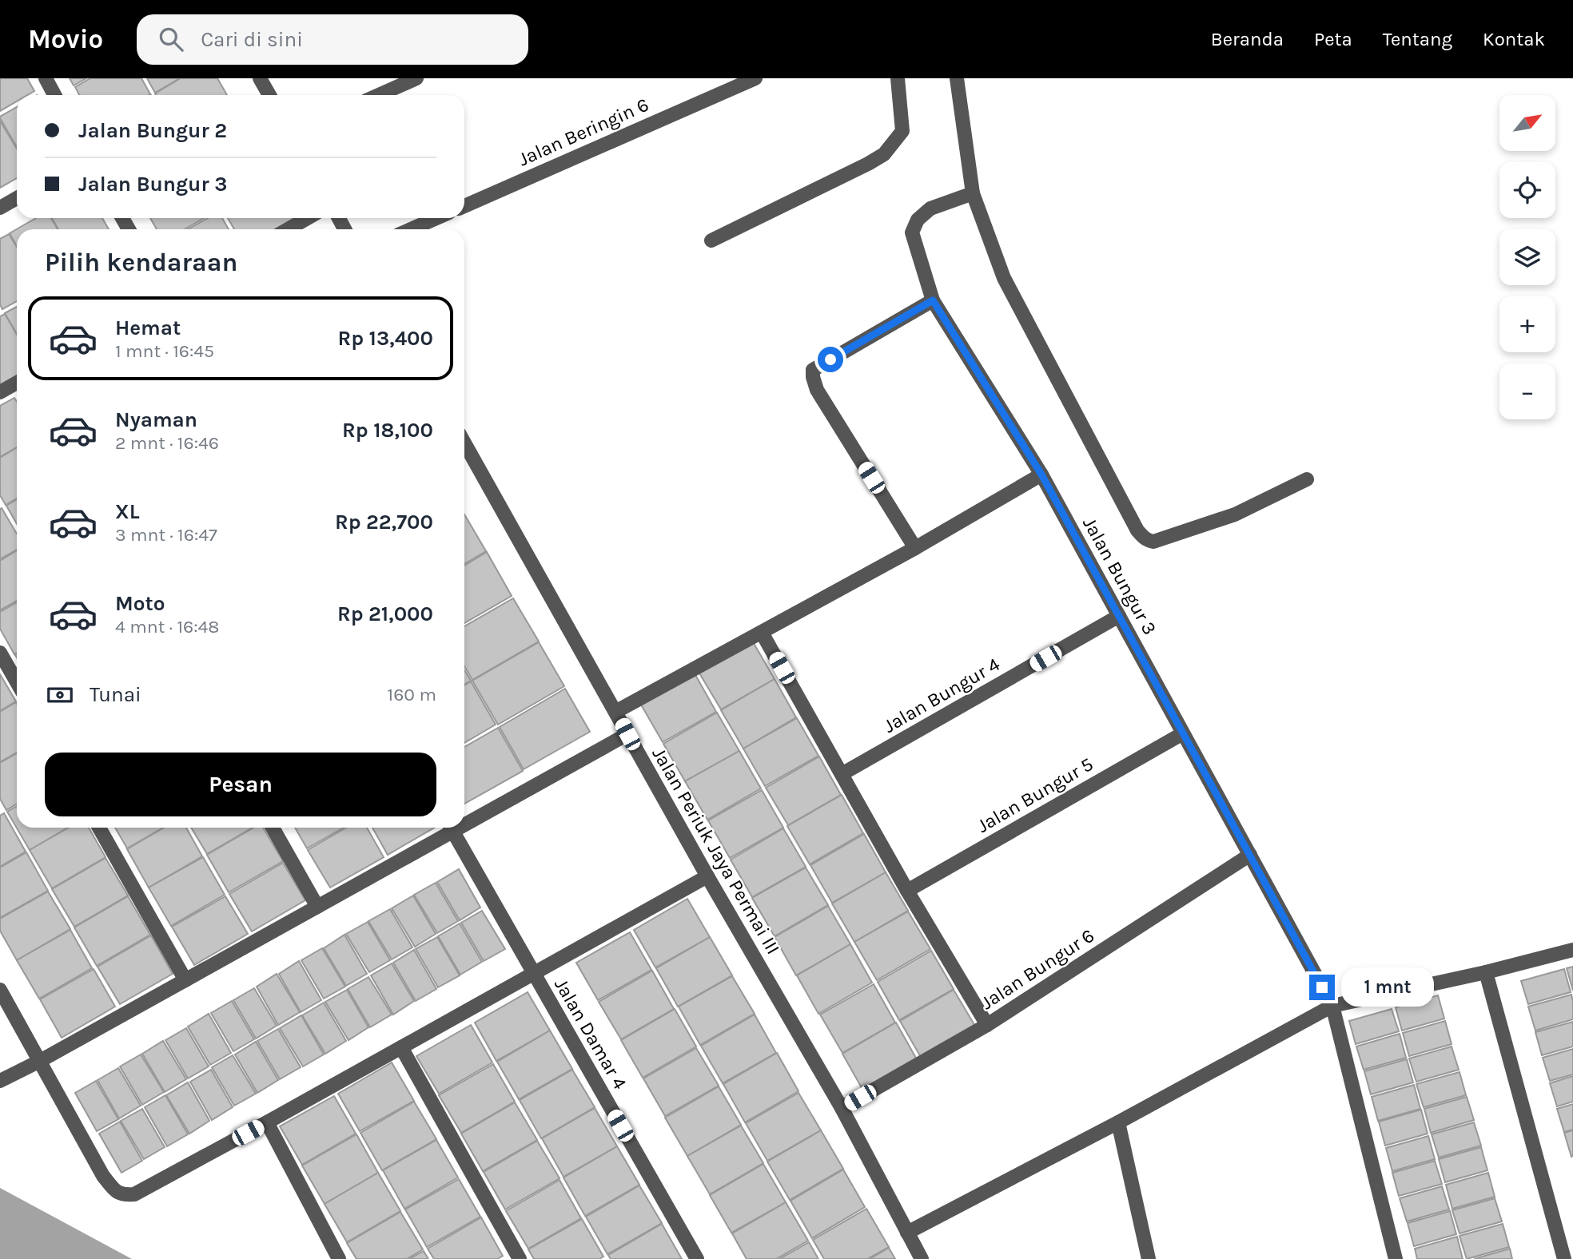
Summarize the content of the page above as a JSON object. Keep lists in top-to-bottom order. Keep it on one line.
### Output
{"streets":{"street":["Jalan Beringin 6","Jalan Bungur 3","Jalan Bungur 4","Jalan Bungur 5","Jalan Periuk Jaya Permai III","Jalan Bungur 6","Jalan Damar 4"]},"crossings":[["Jalan Bungur 3","Jalan Bungur 4"],["Jalan Bungur 3","Jalan Bungur 5"],["Jalan Bungur 3","Jalan Bungur 6"],["Jalan Periuk Jaya Permai III","Jalan Bungur 6"]],"north":"top right","page":{"header":"Movio","search":"Cari di sini","nav":["Beranda","Peta","Tentang","Kontak"],"map_buttons":["+","−"],"banner":["Jalan Bungur 2","Jalan Bungur 3"],"heading":"Pilih kendaraan","list":[{"name":"Hemat","note":"1 mnt · 16:45","value":"Rp 13,400"},{"name":"Nyaman","note":"2 mnt · 16:46","value":"Rp 18,100"},{"name":"XL","note":"3 mnt · 16:47","value":"Rp 22,700"},{"name":"Moto","note":"4 mnt · 16:48","value":"Rp 21,000"}],"pay":["Tunai","160 m"],"buttons":"Pesan","bubble":"1 mnt"}}
